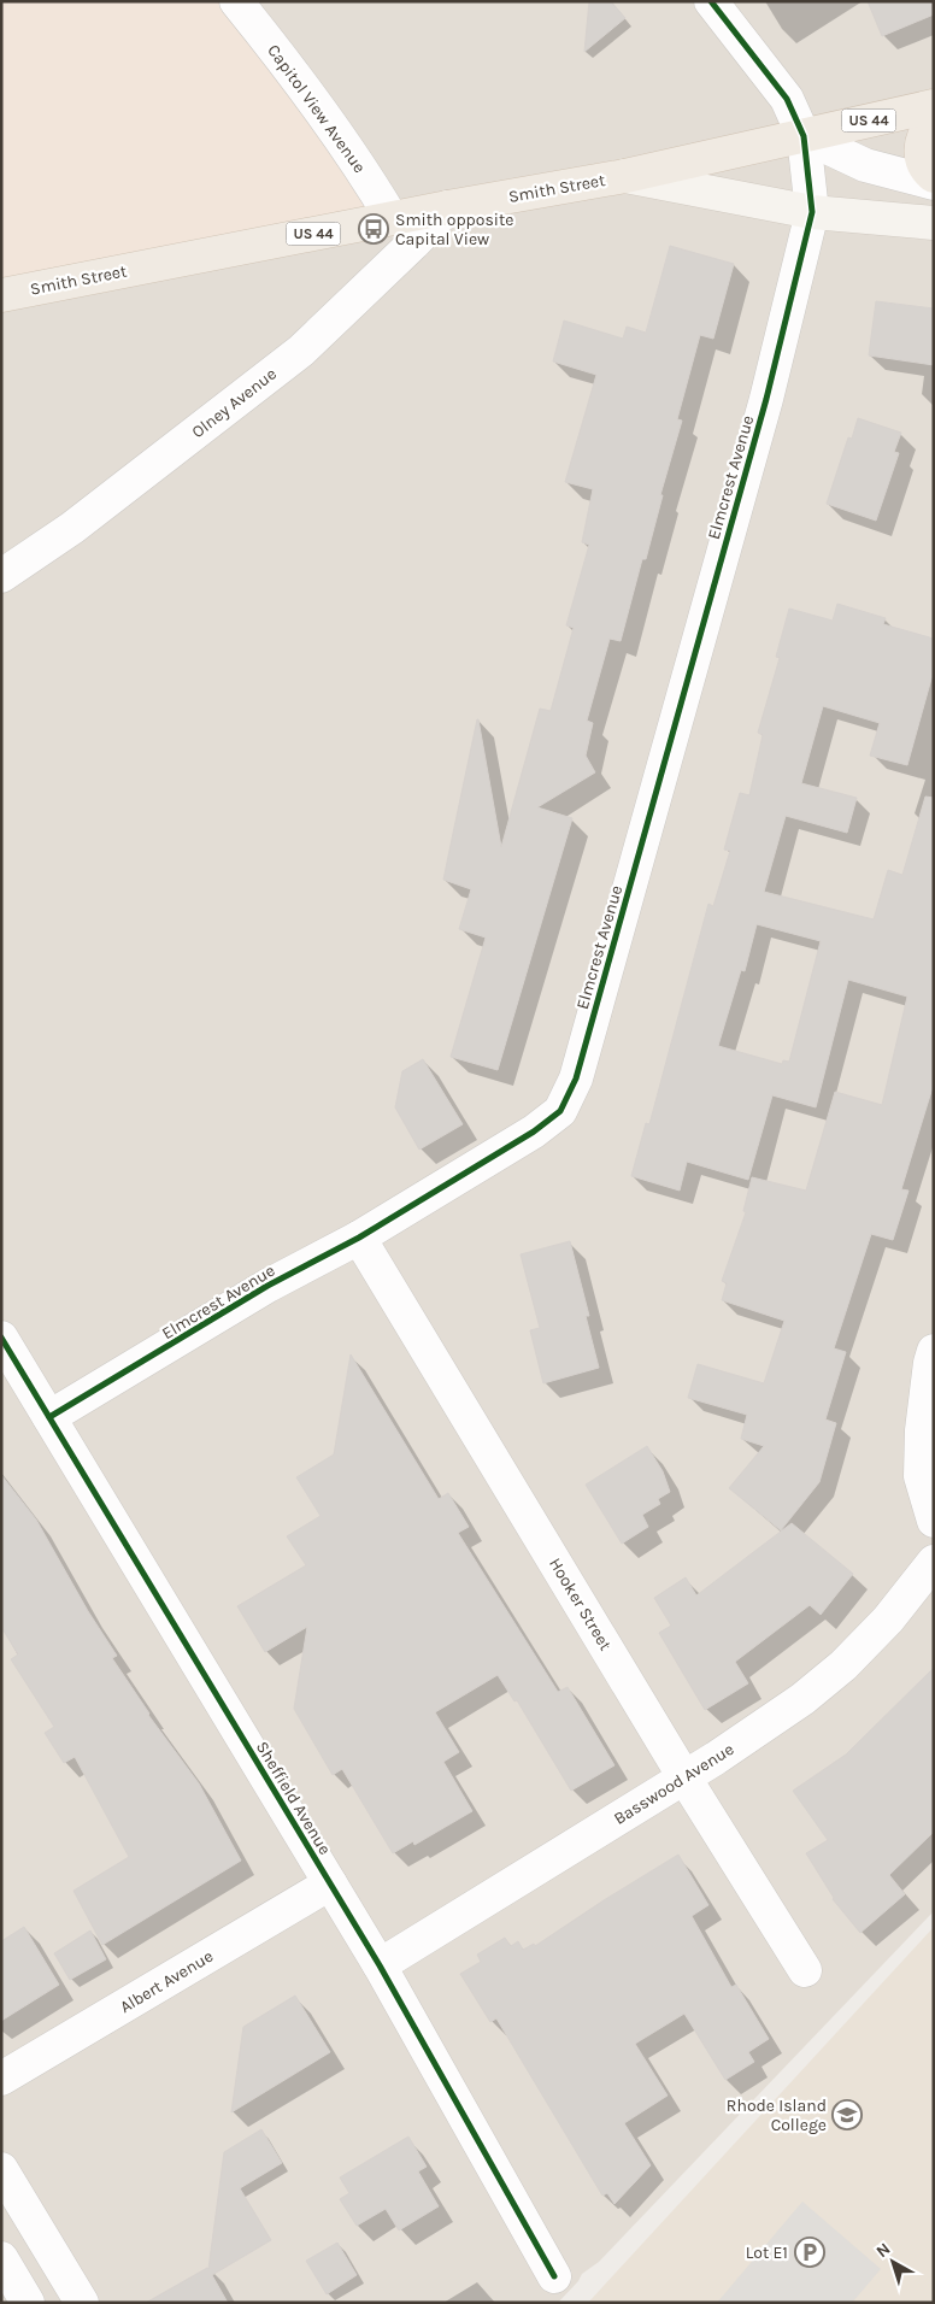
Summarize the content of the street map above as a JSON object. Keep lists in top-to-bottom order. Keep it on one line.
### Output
{"streets":{"main road":["US 44","Smith Street"],"street":["Capitol View Avenue","Olney Avenue","Elmcrest Avenue","Hooker Street","Basswood Avenue","Sheffield Avenue","Albert Avenue"]},"crossings":[["Capitol View Avenue","Smith Street"],["Smith Street","Olney Avenue"],["Smith Street","Elmcrest Avenue"],["Elmcrest Avenue","Hooker Street"],["Elmcrest Avenue","Sheffield Avenue"],["Hooker Street","Basswood Avenue"],["Basswood Avenue","Sheffield Avenue"],["Sheffield Avenue","Albert Avenue"]],"places":{"bus stop":["Smith opposite Capital View"],"school or university":["Rhode Island College"],"parking":["Lot E1"]},"north":"top left"}
